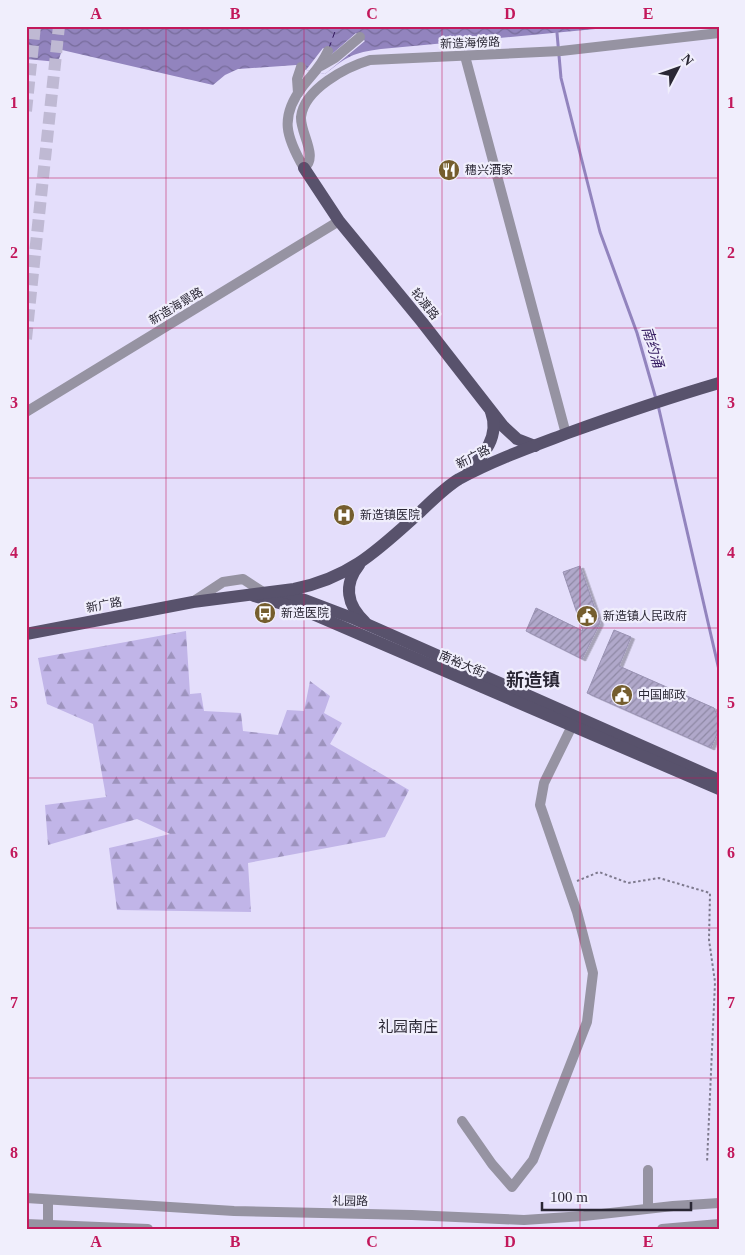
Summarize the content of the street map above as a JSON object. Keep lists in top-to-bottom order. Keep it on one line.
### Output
{"streets":{"main road":["轮渡路","新广路","南裕大街"],"street":["新造海傍路","新造海景路","礼园路"]},"crossings":[["新造海傍路","轮渡路"],["轮渡路","新造海景路"],["轮渡路","新广路"],["新广路","南裕大街"]],"districts":["新造镇","礼园南庄"],"water":["南约涌"],"places":{"restaurant":["穗兴酒家"],"hospital":["新造镇医院"],"bus stop":["新造医院"],"public building":["新造镇人民政府","中国邮政"]},"scale_bar":"100 m","north":"top right","grid":{"columns":["A","B","C","D","E"],"rows":["1","2","3","4","5","6","7","8"]}}
